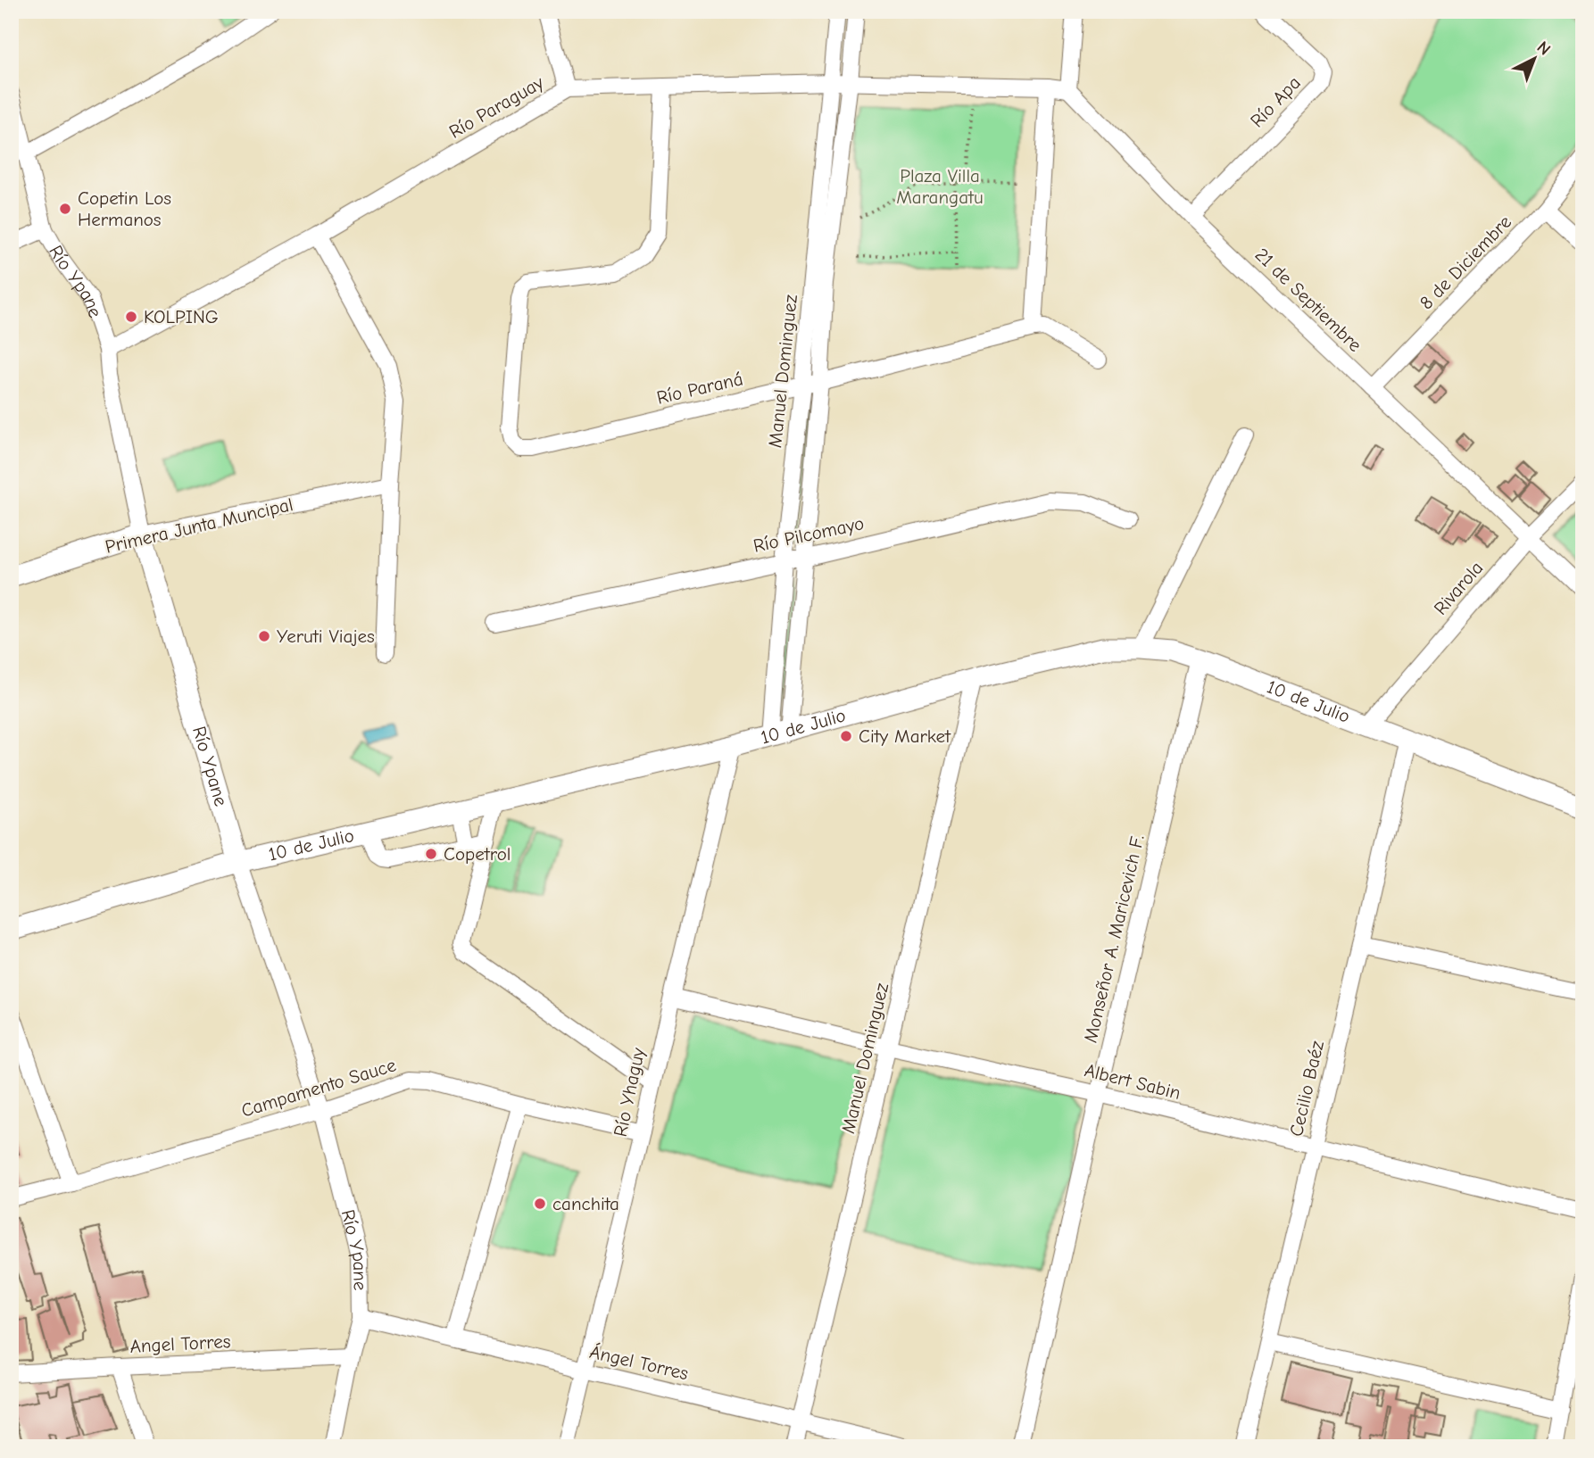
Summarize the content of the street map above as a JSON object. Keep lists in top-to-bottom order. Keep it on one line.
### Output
{"streets":{"main road":["Río Ypane","Primera Junta Muncipal","10 de Julio"],"street":["Río Apa","Río Paraguay","8 de Diciembre","21 de Septiembre","Manuel Dominguez","Río Paraná","Río Pilcomayo","Rivarola","Monseñor A. Maricevich F.","Albert Sabin","Campamento Sauce","Cecilio Baéz","Río Yhaguy","Angel Torres","Ángel Torres"]},"crossings":[["Río Apa","21 de Septiembre"],["Río Paraguay","Río Ypane"],["Río Paraguay","21 de Septiembre"],["Río Paraguay","Manuel Dominguez"],["Río Paraguay","Río Paraná"],["8 de Diciembre","21 de Septiembre"],["Río Ypane","Primera Junta Muncipal"],["Río Ypane","10 de Julio"],["Río Ypane","Campamento Sauce"],["Río Ypane","Angel Torres"],["Río Ypane","Ángel Torres"],["21 de Septiembre","Rivarola"],["Manuel Dominguez","Río Paraná"],["Manuel Dominguez","Río Pilcomayo"],["Manuel Dominguez","10 de Julio"],["Manuel Dominguez","Albert Sabin"],["Manuel Dominguez","Ángel Torres"],["Rivarola","10 de Julio"],["10 de Julio","Monseñor A. Maricevich F."],["10 de Julio","Cecilio Baéz"],["10 de Julio","Río Yhaguy"],["Monseñor A. Maricevich F.","Albert Sabin"],["Albert Sabin","Cecilio Baéz"],["Albert Sabin","Río Yhaguy"],["Campamento Sauce","Río Yhaguy"],["Río Yhaguy","Ángel Torres"]],"parks":["Plaza Villa Marangatu"],"places":["Copetin Los Hermanos","KOLPING","Yeruti Viajes","City Market","Copetrol","canchita"],"north":"top right"}
